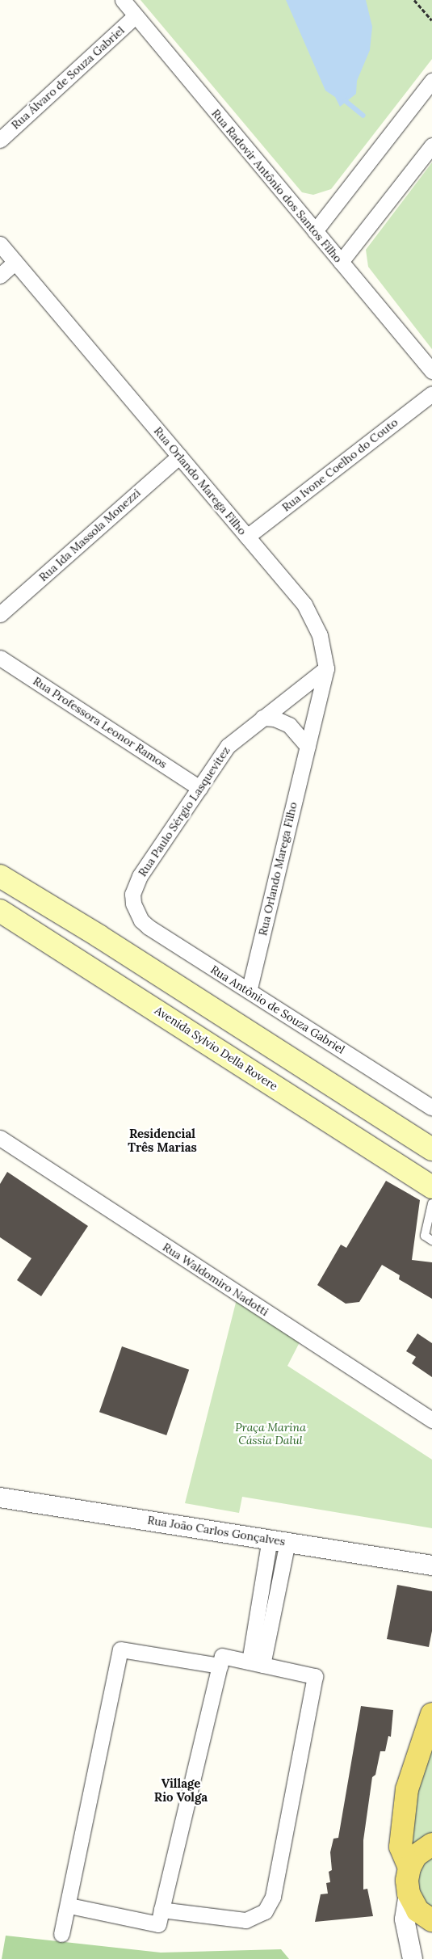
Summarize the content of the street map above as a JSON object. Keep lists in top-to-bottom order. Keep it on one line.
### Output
{"streets":{"main road":["Avenida Sylvio Della Rovere"],"street":["Rua Álvaro de Souza Gabriel","Rua Radovir Antônio dos Santos Filho","Rua Ivone Coelho do Couto","Rua Orlando Marega Filho","Rua Ida Massola Monezzi","Rua Professora Leonor Ramos","Rua Paulo Sérgio Lasquevitez","Rua Antônio de Souza Gabriel","Rua Waldomiro Nadotti","Rua João Carlos Gonçalves"]},"crossings":[["Rua Álvaro de Souza Gabriel","Rua Radovir Antônio dos Santos Filho"],["Rua Ivone Coelho do Couto","Rua Orlando Marega Filho"],["Rua Orlando Marega Filho","Rua Ida Massola Monezzi"],["Rua Orlando Marega Filho","Rua Paulo Sérgio Lasquevitez"],["Rua Orlando Marega Filho","Rua Antônio de Souza Gabriel"],["Rua Professora Leonor Ramos","Rua Paulo Sérgio Lasquevitez"],["Rua Paulo Sérgio Lasquevitez","Rua Antônio de Souza Gabriel"]],"districts":["Residencial Três Marias","Village Rio Volga"],"parks":["Praça Marina Cássia Dalul"]}
